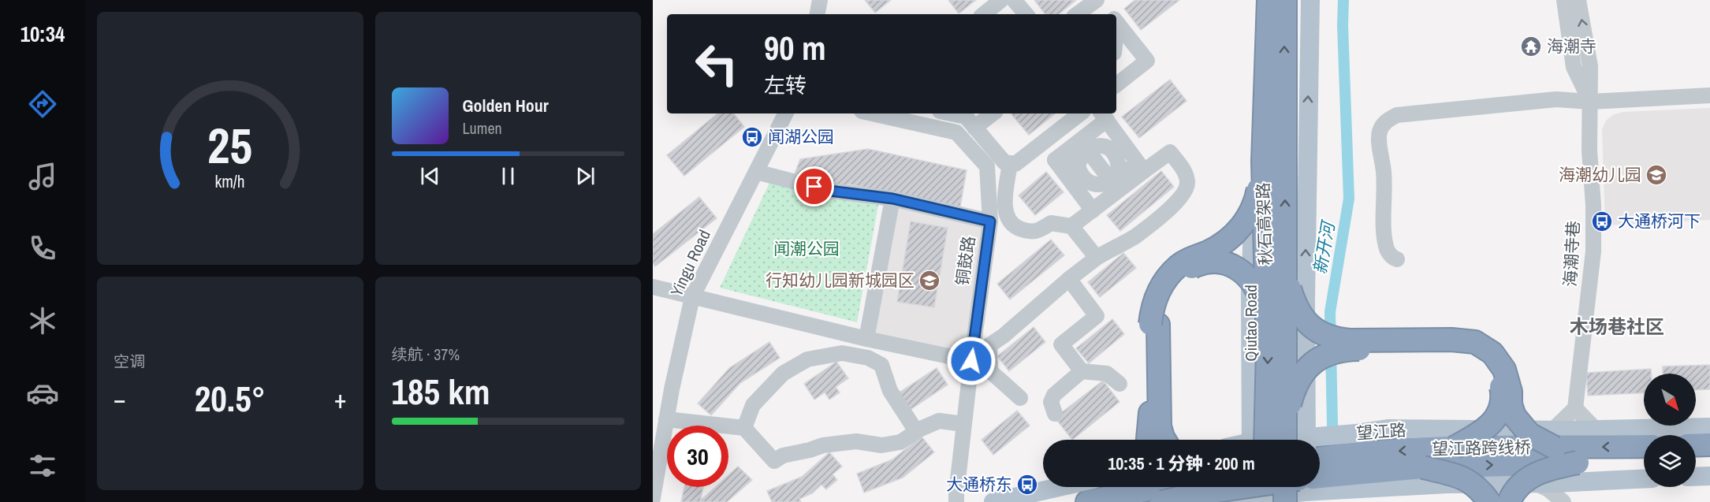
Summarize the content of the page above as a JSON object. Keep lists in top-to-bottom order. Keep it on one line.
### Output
{"streets":{"highway":["秋石高架路","望江路跨线桥"],"main road":["Qiutao Road","望江路"],"street":["海潮寺巷","铜鼓路","Yingu Road"]},"crossings":[["望江路","望江路跨线桥"]],"districts":["木场巷社区"],"water":["新开河"],"parks":["闻潮公园"],"places":{"temple":["海潮寺"],"bus stop":["闻湖公园","大通桥河下","大通桥东"],"school or university":["海潮幼儿园","行知幼儿园新城园区"]},"north":"bottom right","page":{"tabs":"10:34","turn":["90 m","左转"],"song":["Golden Hour","Lumen"],"tile":["空调",["续航 · 37%","185 km"]],"heat":["−","20.5°","+"],"limit":"30","trip":"10:35 · 1 分钟 · 200 m","gauge":["25","km/h"]}}
